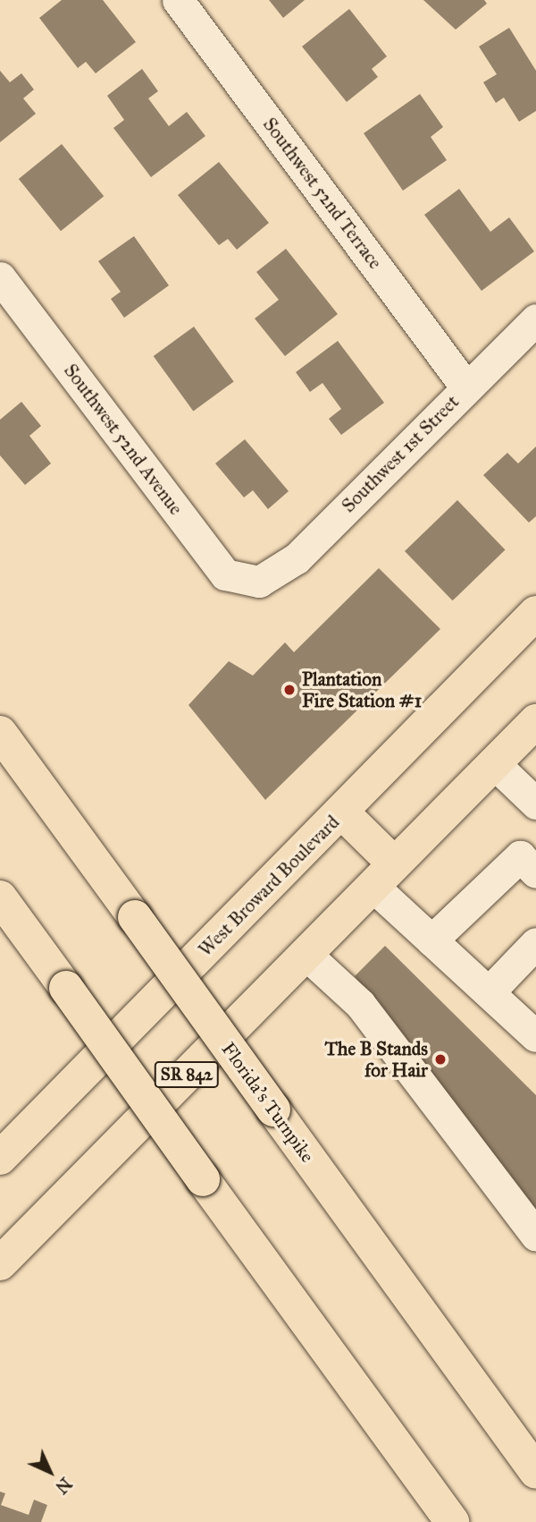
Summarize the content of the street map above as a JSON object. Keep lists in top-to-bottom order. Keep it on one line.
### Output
{"streets":{"main road":["West Broward Boulevard","SR 842","Florida's Turnpike"],"street":["Southwest 52nd Terrace","Southwest 52nd Avenue","Southwest 1st Street"]},"crossings":[["Southwest 52nd Terrace","Southwest 1st Street"],["Southwest 52nd Avenue","Southwest 1st Street"]],"places":["Plantation Fire Station #1","The B Stands for Hair"],"north":"bottom right"}
